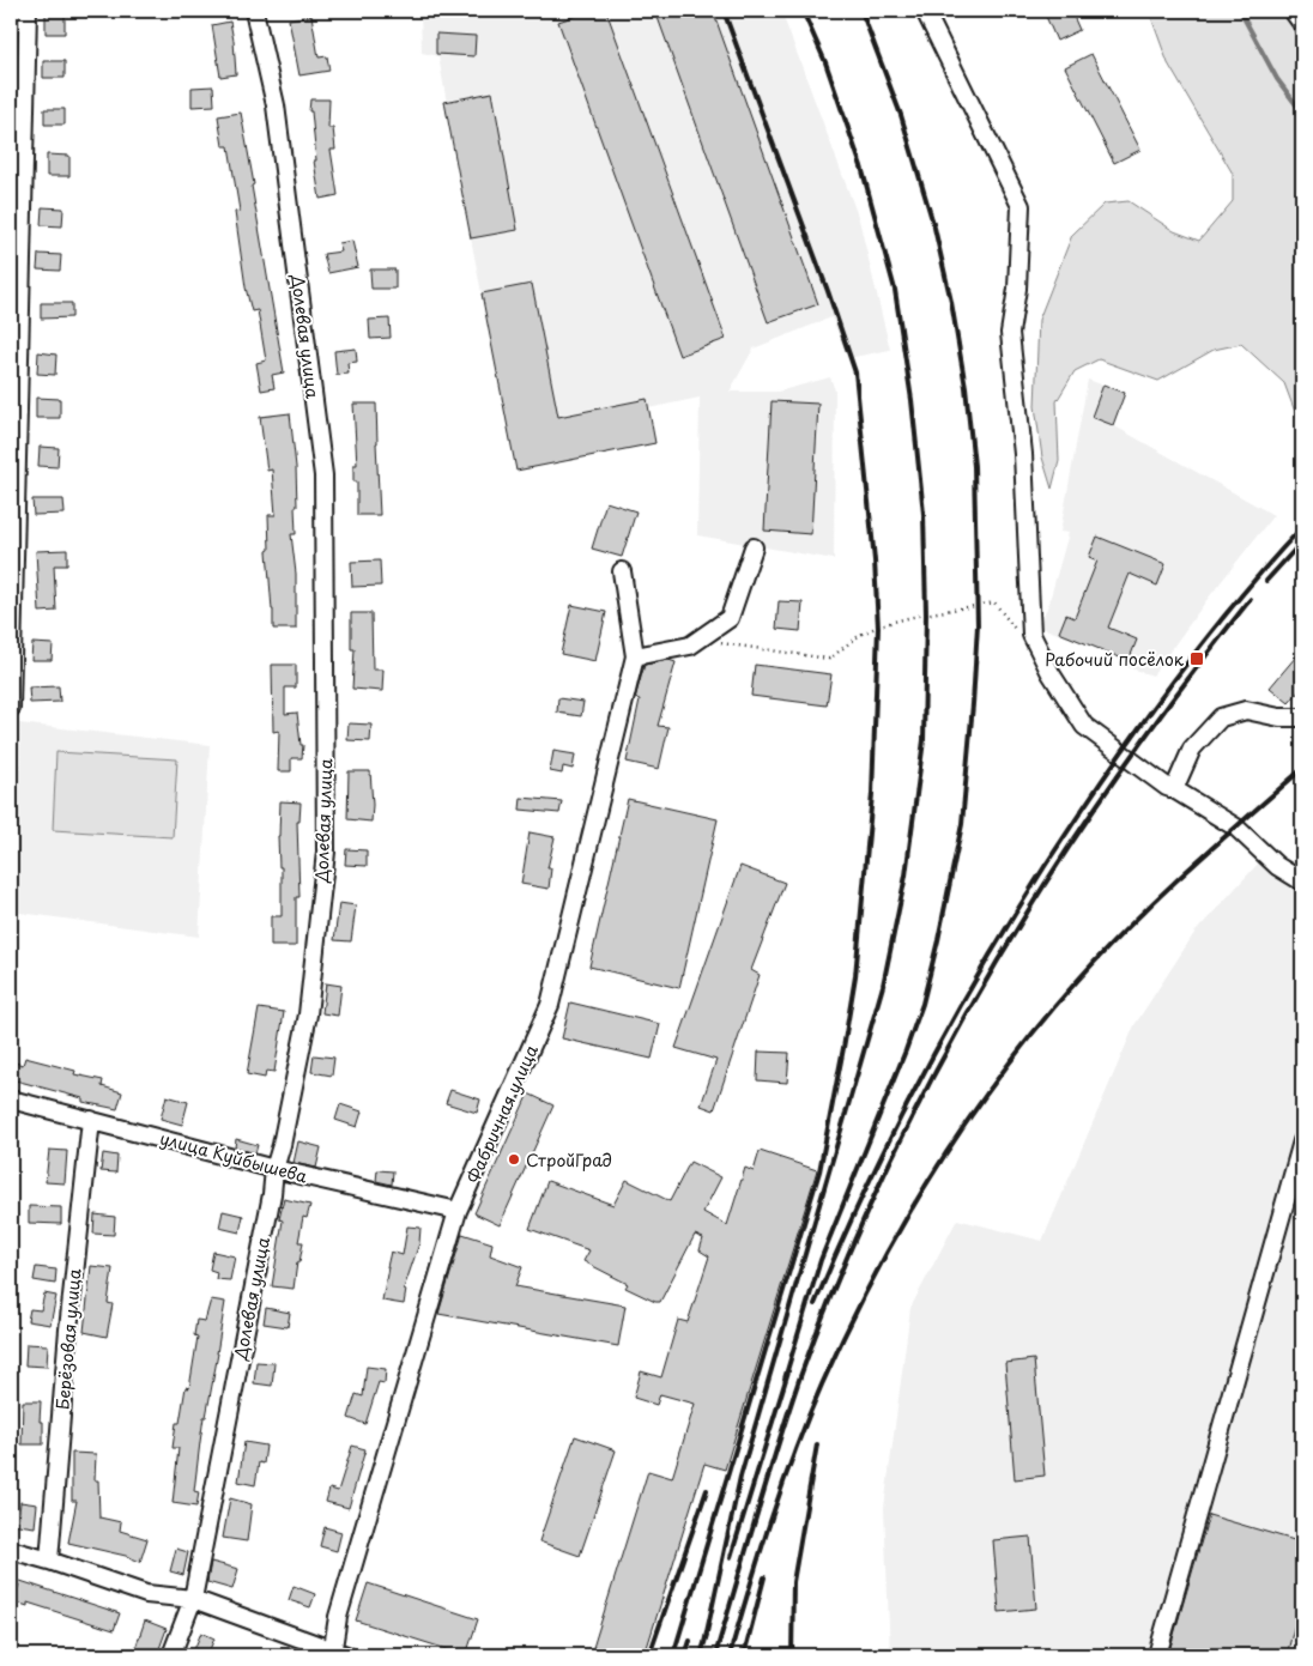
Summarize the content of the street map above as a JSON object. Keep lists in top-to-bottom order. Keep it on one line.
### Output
{"streets":{"street":["Долевая улица","Фабричная улица","улица Куйбышева","Берёзовая улица"]},"crossings":[["Долевая улица","улица Куйбышева"],["Фабричная улица","улица Куйбышева"],["улица Куйбышева","Берёзовая улица"]],"places":{"transit":["Рабочий посёлок"],"other":["СтройГрад"]}}
